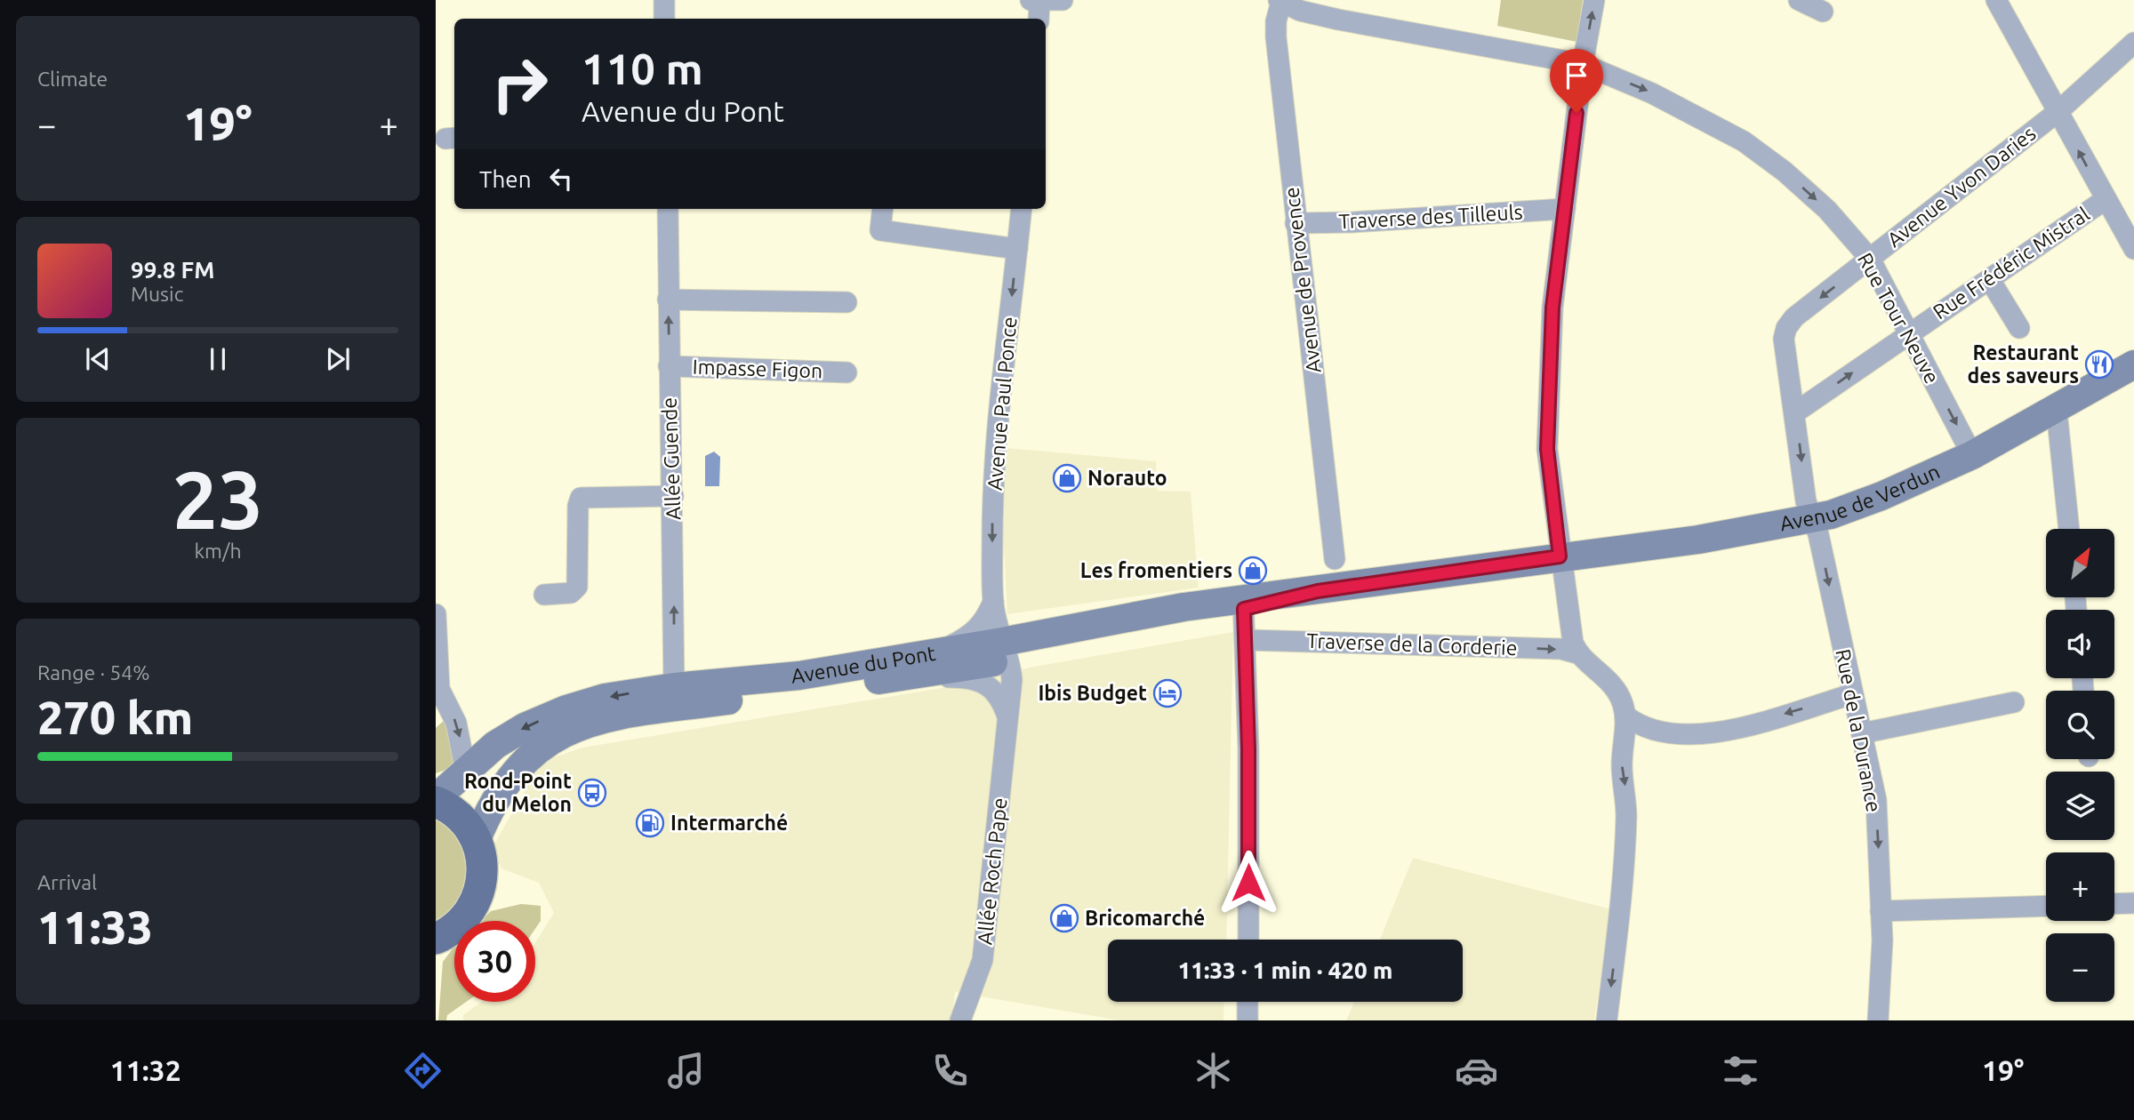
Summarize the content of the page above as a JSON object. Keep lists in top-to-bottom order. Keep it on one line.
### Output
{"streets":{"main road":["Avenue de Verdun","Avenue du Pont"],"street":["Avenue Yvon Daries","Traverse des Tilleuls","Rue Frédéric Mistral","Avenue de Provence","Rue Tour Neuve","Impasse Figon","Avenue Paul Ponce","Allée Guende","Traverse de la Corderie","Rue de la Durance","Allée Roch Pape"]},"crossings":[["Avenue Yvon Daries","Rue Tour Neuve"],["Avenue Yvon Daries","Rue de la Durance"],["Traverse des Tilleuls","Avenue de Provence"],["Rue Frédéric Mistral","Rue Tour Neuve"],["Rue Frédéric Mistral","Rue de la Durance"],["Avenue de Provence","Rue Tour Neuve"],["Rue Tour Neuve","Avenue de Verdun"],["Impasse Figon","Allée Guende"],["Avenue Paul Ponce","Avenue du Pont"],["Avenue Paul Ponce","Allée Roch Pape"],["Allée Guende","Avenue du Pont"],["Avenue de Verdun","Avenue du Pont"],["Avenue de Verdun","Rue de la Durance"],["Avenue du Pont","Allée Roch Pape"]],"one_way":["Rue Frédéric Mistral","Rue Tour Neuve","Avenue Paul Ponce","Allée Guende","Traverse de la Corderie","Rue de la Durance"],"places":{"restaurant":["Restaurant des saveurs"],"shop":["Norauto","Les fromentiers","Bricomarché"],"hotel":["Ibis Budget"],"bus stop":["Rond-Point du Melon"],"fuel station":["Intermarché"]},"north":"top right","page":{"tile":["Climate",["23","km/h"],["Range · 54%","270 km"],["Arrival","11:33"]],"turn":["110 m","Avenue du Pont"],"heat":["−","19°","+"],"then":"Then","song":["99.8 FM","Music"],"map_buttons":["+","−"],"limit":"30","trip":"11:33 · 1 min · 420 m","tabs":["11:32","19°"]}}
